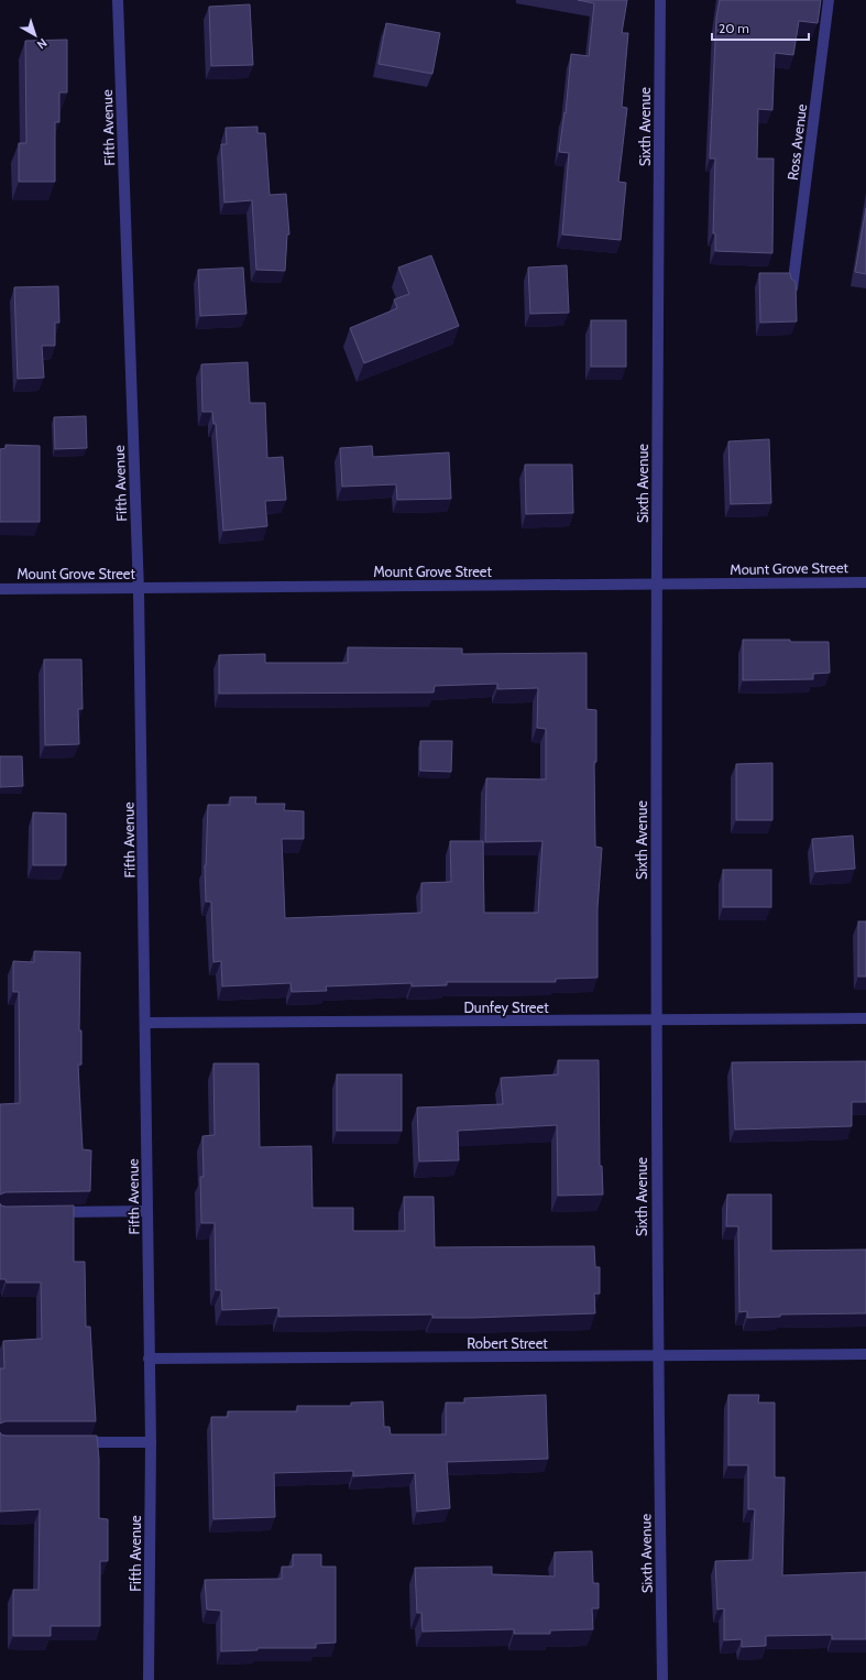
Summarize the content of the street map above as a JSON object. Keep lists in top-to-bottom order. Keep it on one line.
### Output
{"streets":{"street":["Sixth Avenue","Fifth Avenue","Ross Avenue","Mount Grove Street","Dunfey Street","Robert Street"]},"crossings":[["Sixth Avenue","Mount Grove Street"],["Sixth Avenue","Dunfey Street"],["Sixth Avenue","Robert Street"],["Fifth Avenue","Mount Grove Street"],["Fifth Avenue","Dunfey Street"],["Fifth Avenue","Robert Street"]],"scale_bar":"20 m","north":"bottom right"}
